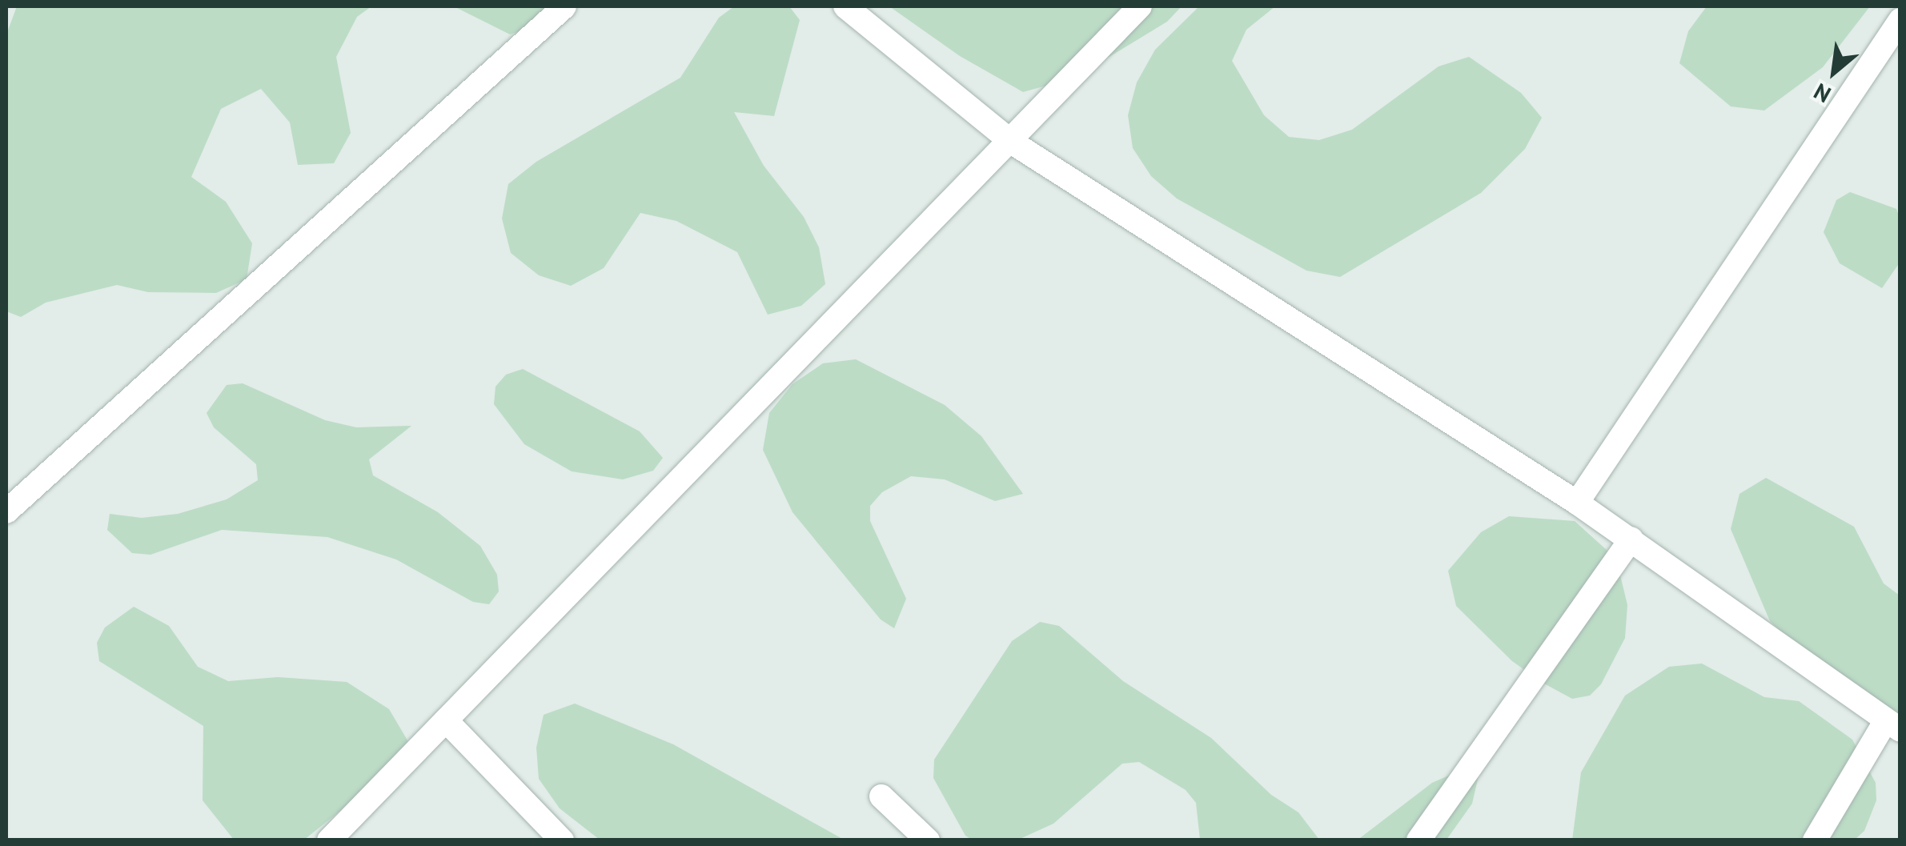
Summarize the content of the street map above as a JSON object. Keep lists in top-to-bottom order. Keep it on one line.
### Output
{"north":"bottom left"}
